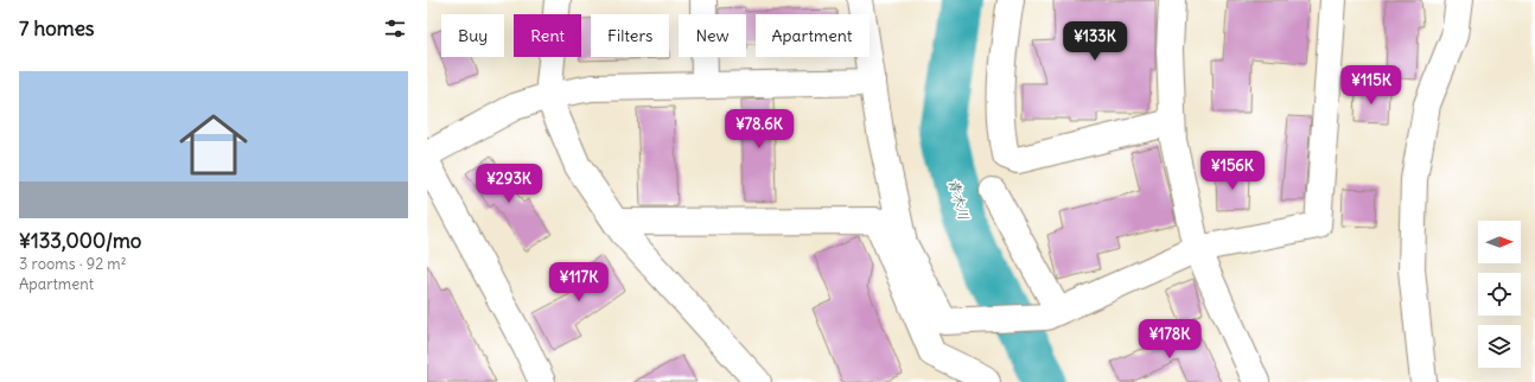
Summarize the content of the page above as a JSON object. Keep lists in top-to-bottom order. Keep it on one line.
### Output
{"water":["青木川"],"north":"right","page":{"heading":"7 homes","chip":["Buy","Rent","Filters","New","Apartment"],"price":["¥133K","¥115K","¥78.6K","¥156K","¥293K","¥117K","¥178K"],"list":[{"name":"¥133,000/mo","note":"3 rooms · 92 m² · Apartment"}]}}
